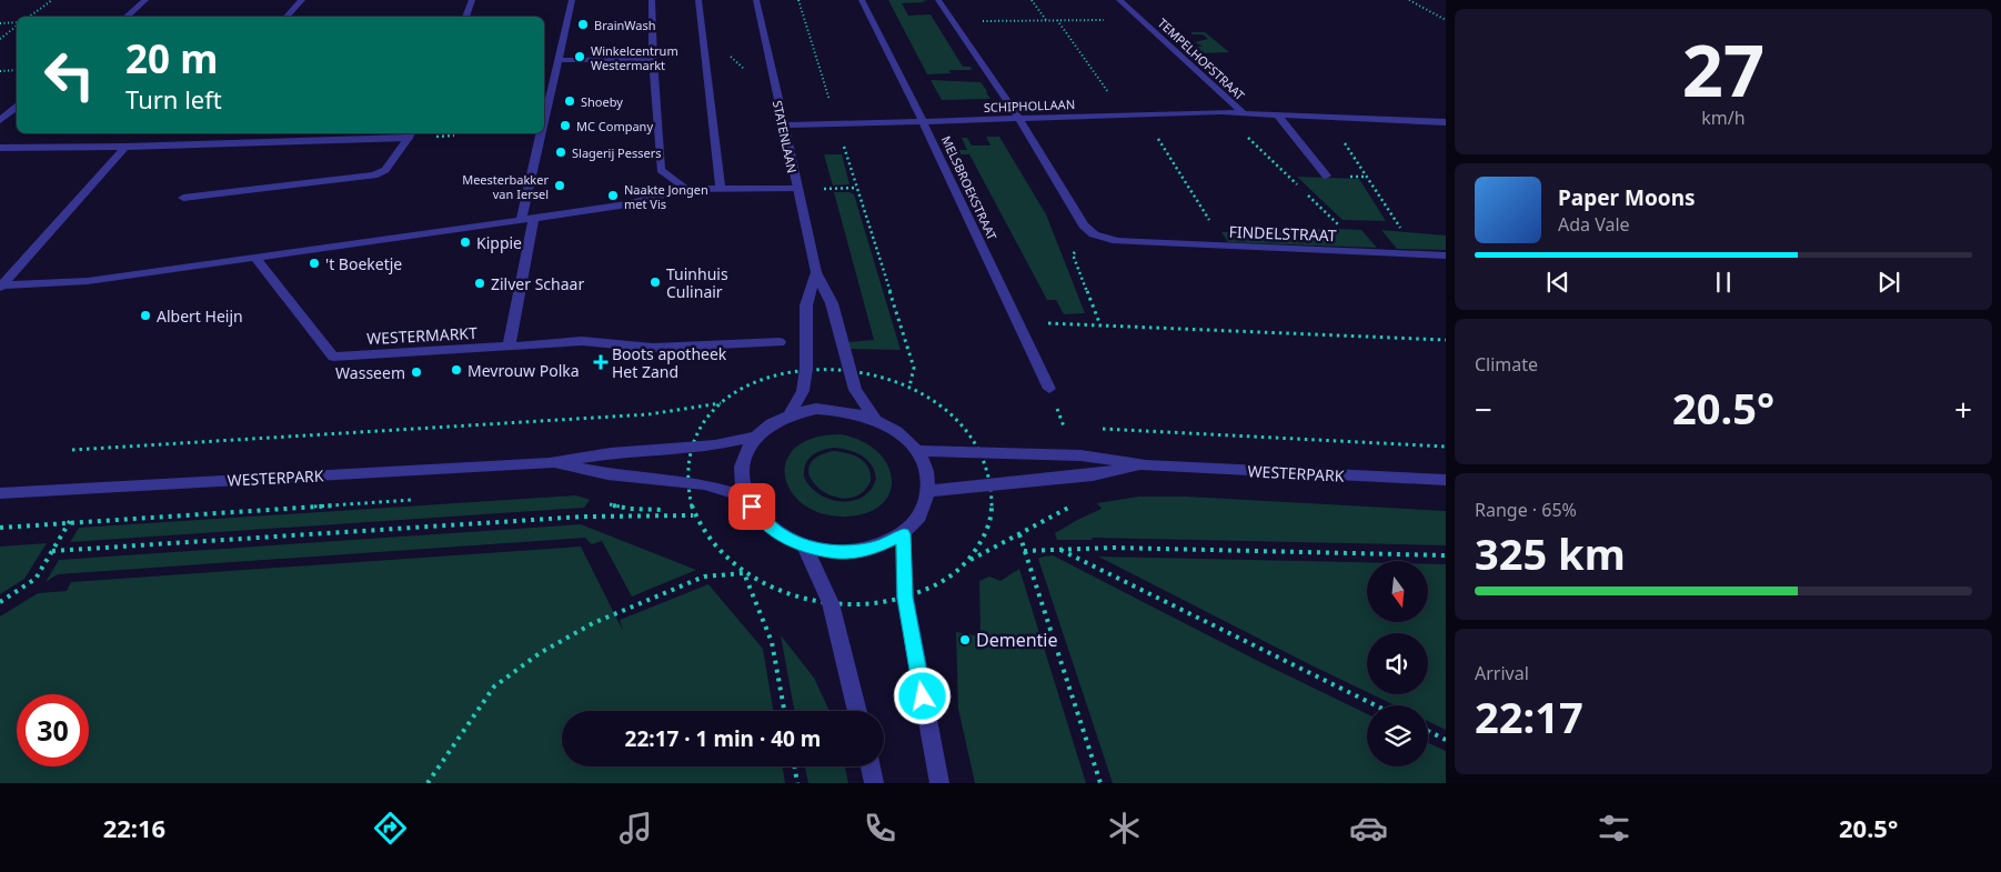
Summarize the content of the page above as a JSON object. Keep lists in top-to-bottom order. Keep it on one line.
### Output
{"streets":{"street":["TEMPELHOFSTRAAT","SCHIPHOLLAAN","STATENLAAN","MELSBROEKSTRAAT","FINDELSTRAAT","WESTERMARKT","WESTERPARK"]},"crossings":[["TEMPELHOFSTRAAT","SCHIPHOLLAAN"],["SCHIPHOLLAAN","STATENLAAN"],["SCHIPHOLLAAN","MELSBROEKSTRAAT"],["STATENLAAN","WESTERPARK"]],"places":{"other":["BrainWash","Winkelcentrum Westermarkt","Shoeby","MC Company","Slagerij Pessers","Meesterbakker van Iersel","Naakte Jongen met Vis","Kippie","'t Boeketje","Tuinhuis Culinair","Zilver Schaar","Albert Heijn","Mevrouw Polka","Wasseem","Dementie"],"health":["Boots apotheek Het Zand"]},"north":"bottom","page":{"tile":[["27","km/h"],"Climate",["Range · 65%","325 km"],["Arrival","22:17"]],"turn":["20 m","Turn left"],"song":["Paper Moons","Ada Vale"],"heat":["−","20.5°","+"],"limit":"30","trip":"22:17 · 1 min · 40 m","tabs":["22:16","20.5°"]}}
